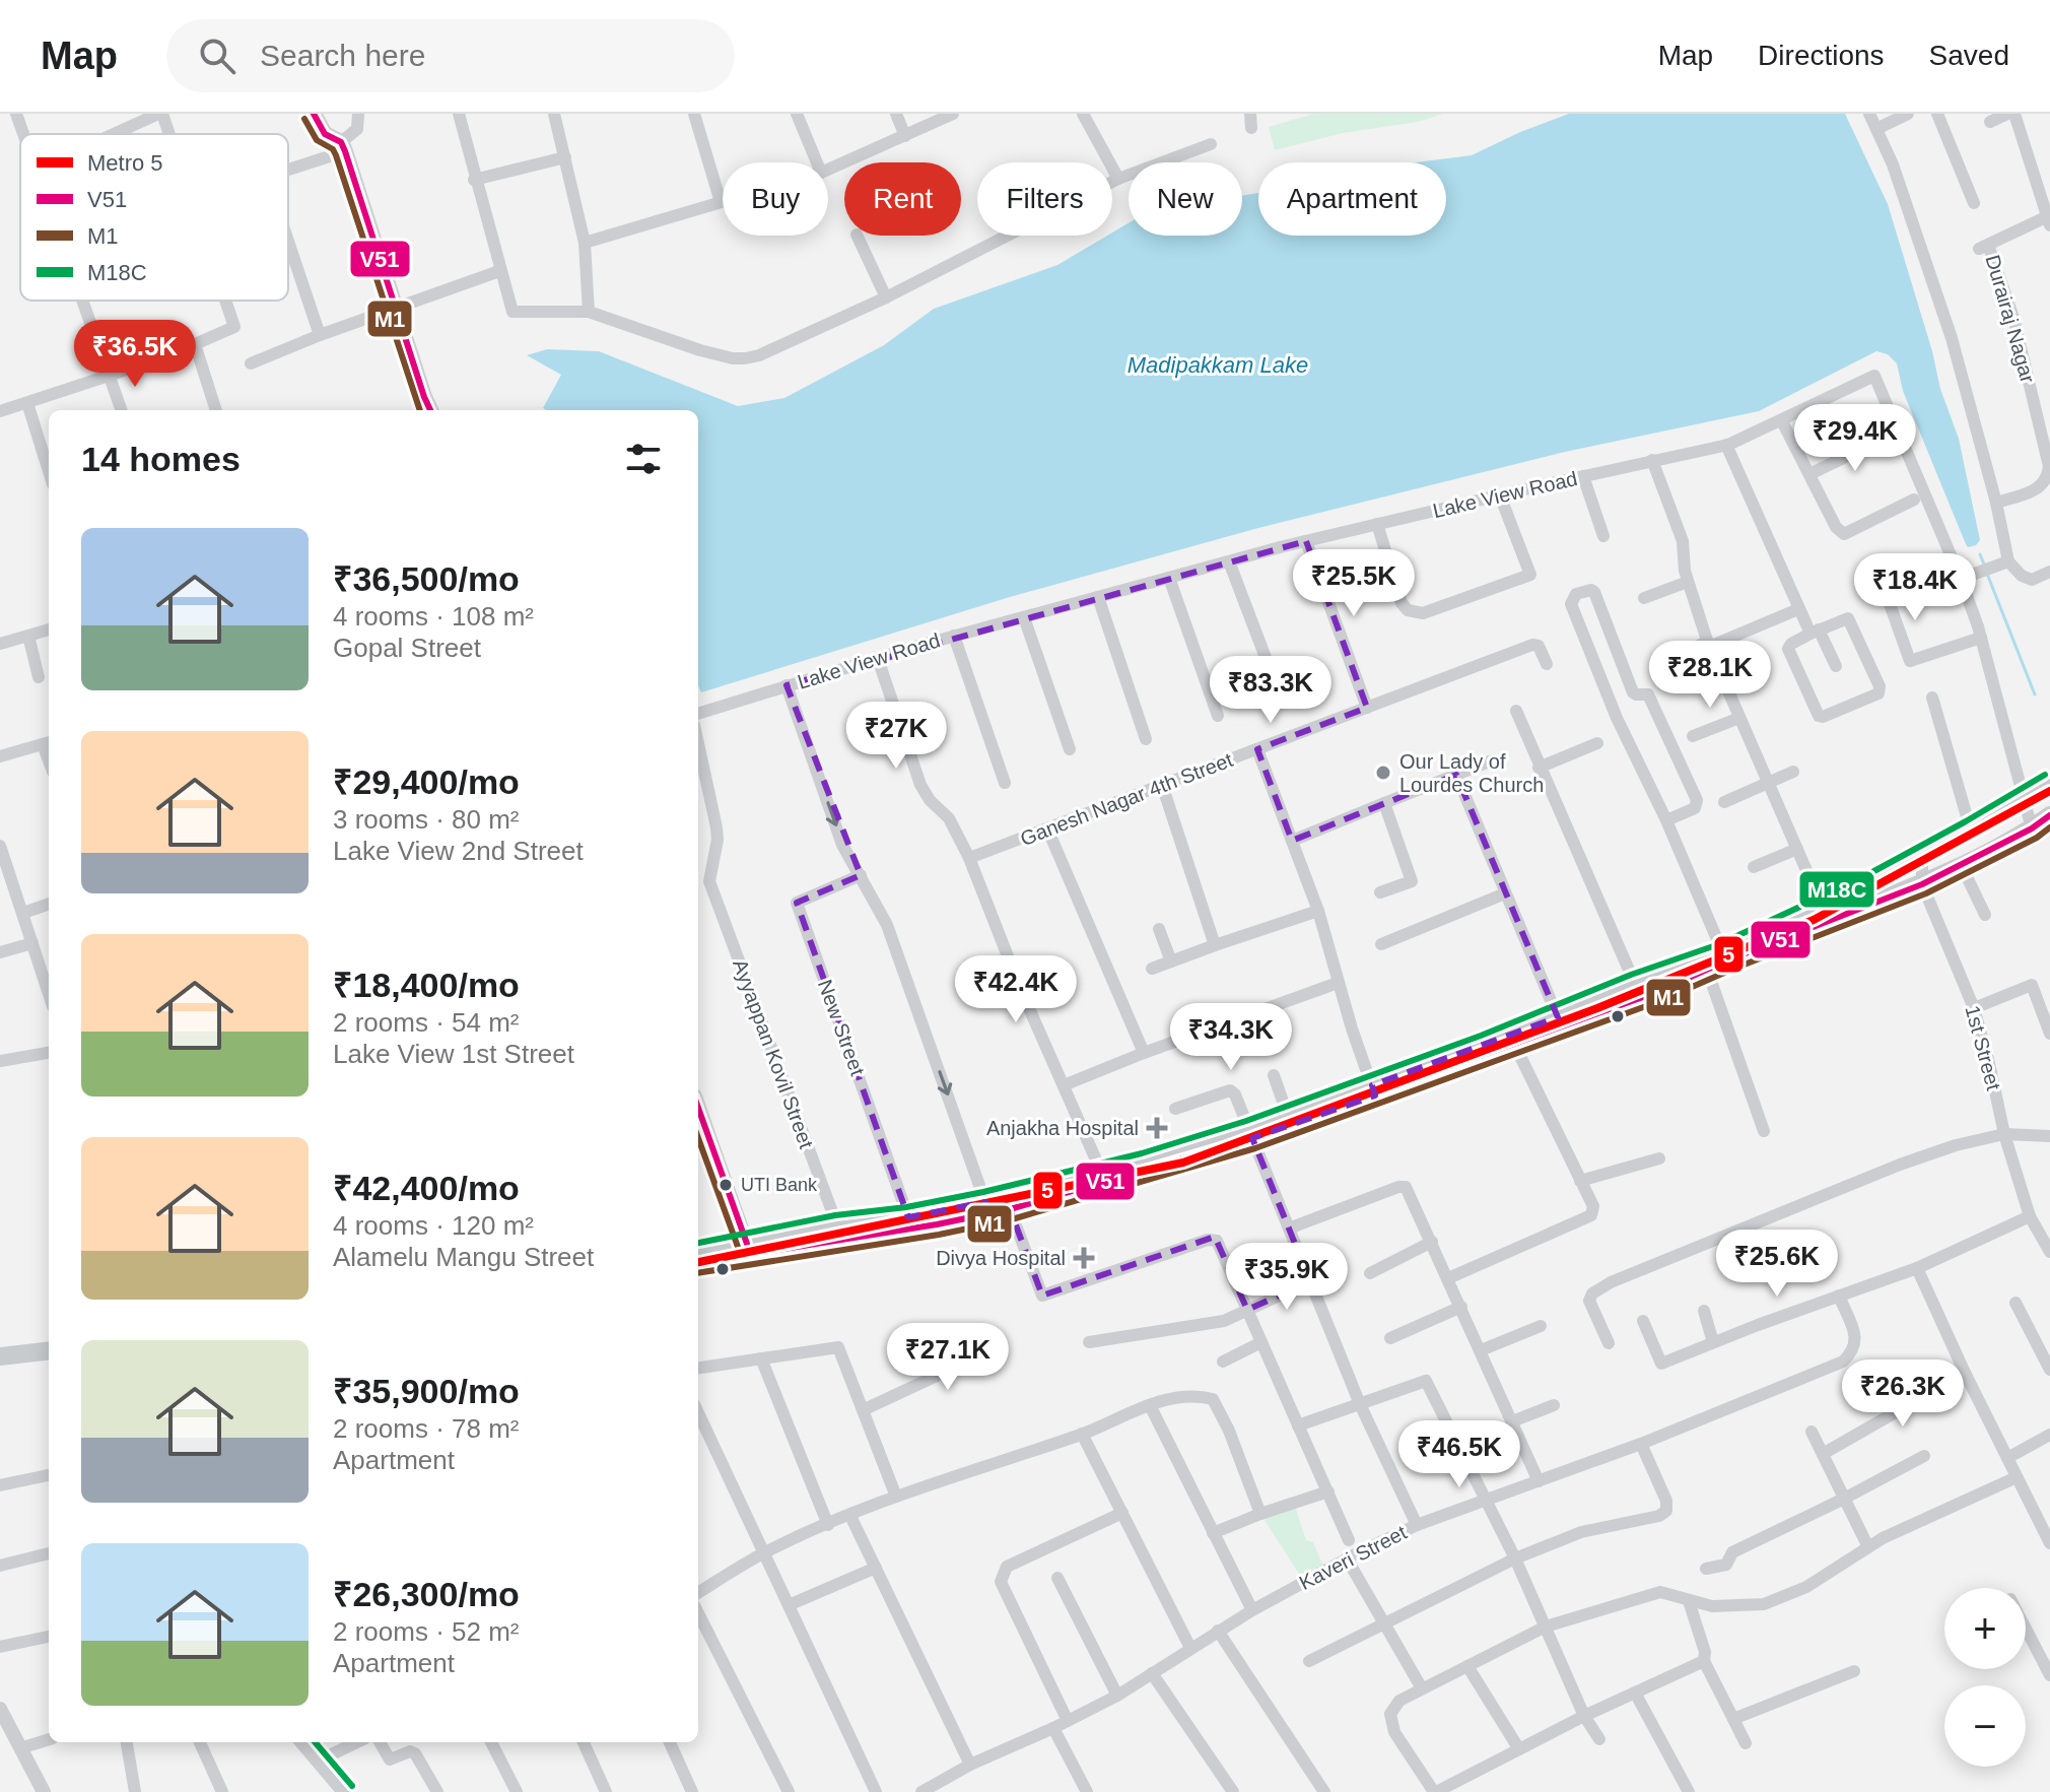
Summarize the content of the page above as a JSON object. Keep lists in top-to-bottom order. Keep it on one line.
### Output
{"streets":{"street":["Durairaj Nagar","Lake View Road","Ganesh Nagar 4th Street","New Street","1st Street","Ayyappan Kovil Street","Kaveri Street"]},"water":["Madipakkam Lake"],"places":{"other":["Our Lady of Lourdes Church","UTI Bank"],"health":["Anjakha Hospital","Divya Hospital"]},"lines":["transit line V51","transit line M1","transit line M18C","metro line 5"],"legend":["Metro 5","V51","M1","M18C"],"page":{"header":"Map","search":"Search here","nav":["Map","Directions","Saved"],"chip":["Buy","Rent","Filters","New","Apartment"],"price":["₹36.5K","₹29.4K","₹25.5K","₹18.4K","₹28.1K","₹83.3K","₹27K","₹42.4K","₹34.3K","₹25.6K","₹35.9K","₹27.1K","₹26.3K","₹46.5K"],"heading":"14 homes","list":[{"name":"₹36,500/mo","note":"4 rooms · 108 m² · Gopal Street"},{"name":"₹29,400/mo","note":"3 rooms · 80 m² · Lake View 2nd Street"},{"name":"₹18,400/mo","note":"2 rooms · 54 m² · Lake View 1st Street"},{"name":"₹42,400/mo","note":"4 rooms · 120 m² · Alamelu Mangu Street"},{"name":"₹35,900/mo","note":"2 rooms · 78 m² · Apartment"},{"name":"₹26,300/mo","note":"2 rooms · 52 m² · Apartment"}],"map_buttons":["+","−"]}}
